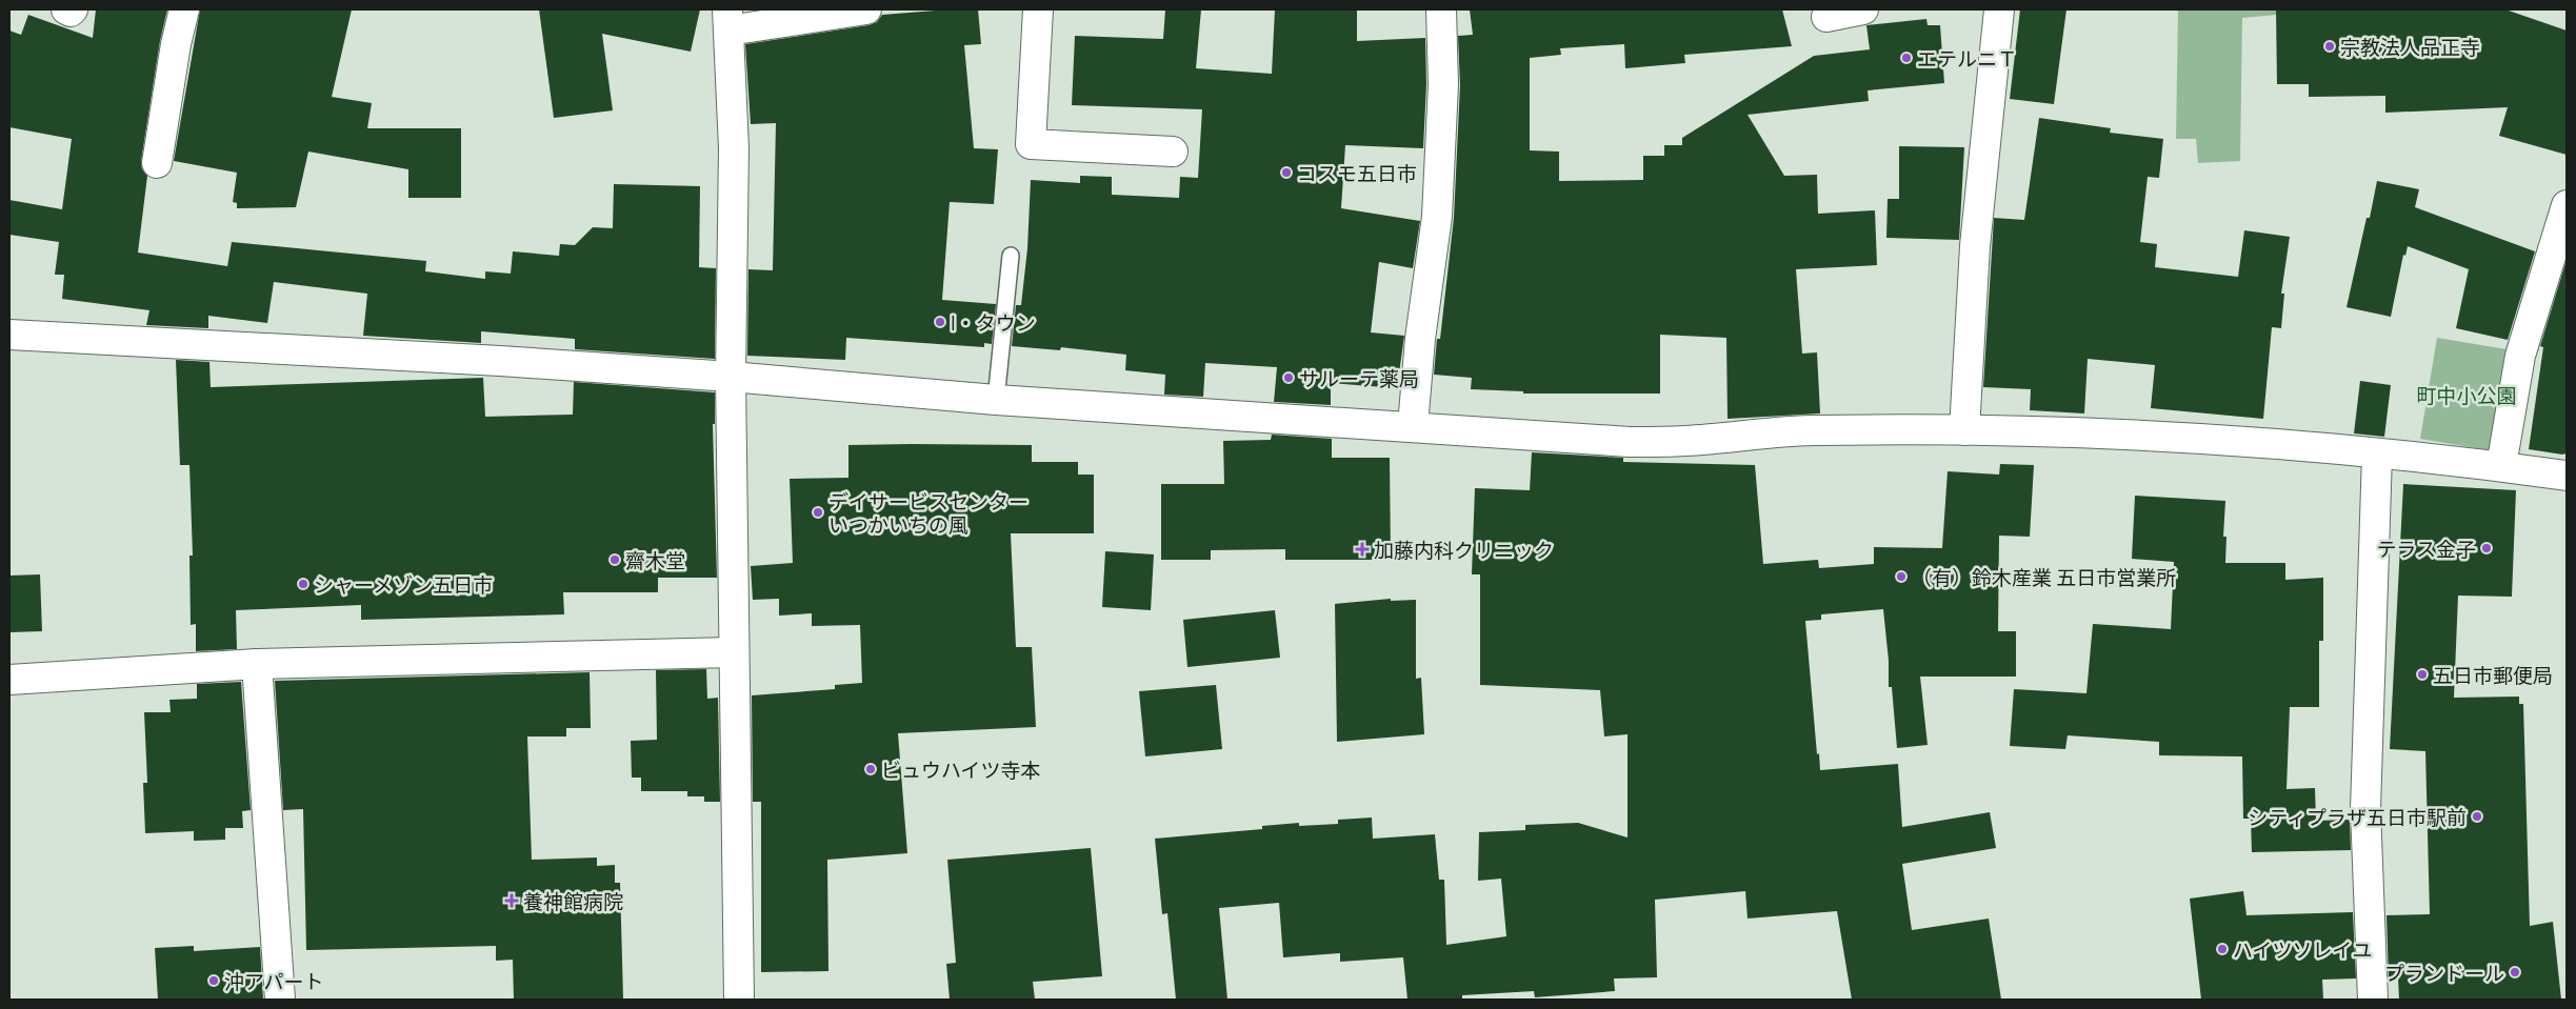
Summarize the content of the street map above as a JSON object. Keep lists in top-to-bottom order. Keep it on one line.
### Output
{"parks":["町中小公園"],"places":{"other":["宗教法人品正寺","エテルニＴ","コスモ五日市","I・タウン","サルーテ薬局","デイサービスセンター いつかいちの風","テラス金子","齋木堂","（有）鈴木産業 五日市営業所","シャーメゾン五日市","五日市郵便局","ビュウハイツ寺本","シティプラザ五日市駅前","ハイツソレイユ","プランドール","沖アパート"],"health":["加藤内科クリニック","養神館病院"]}}
